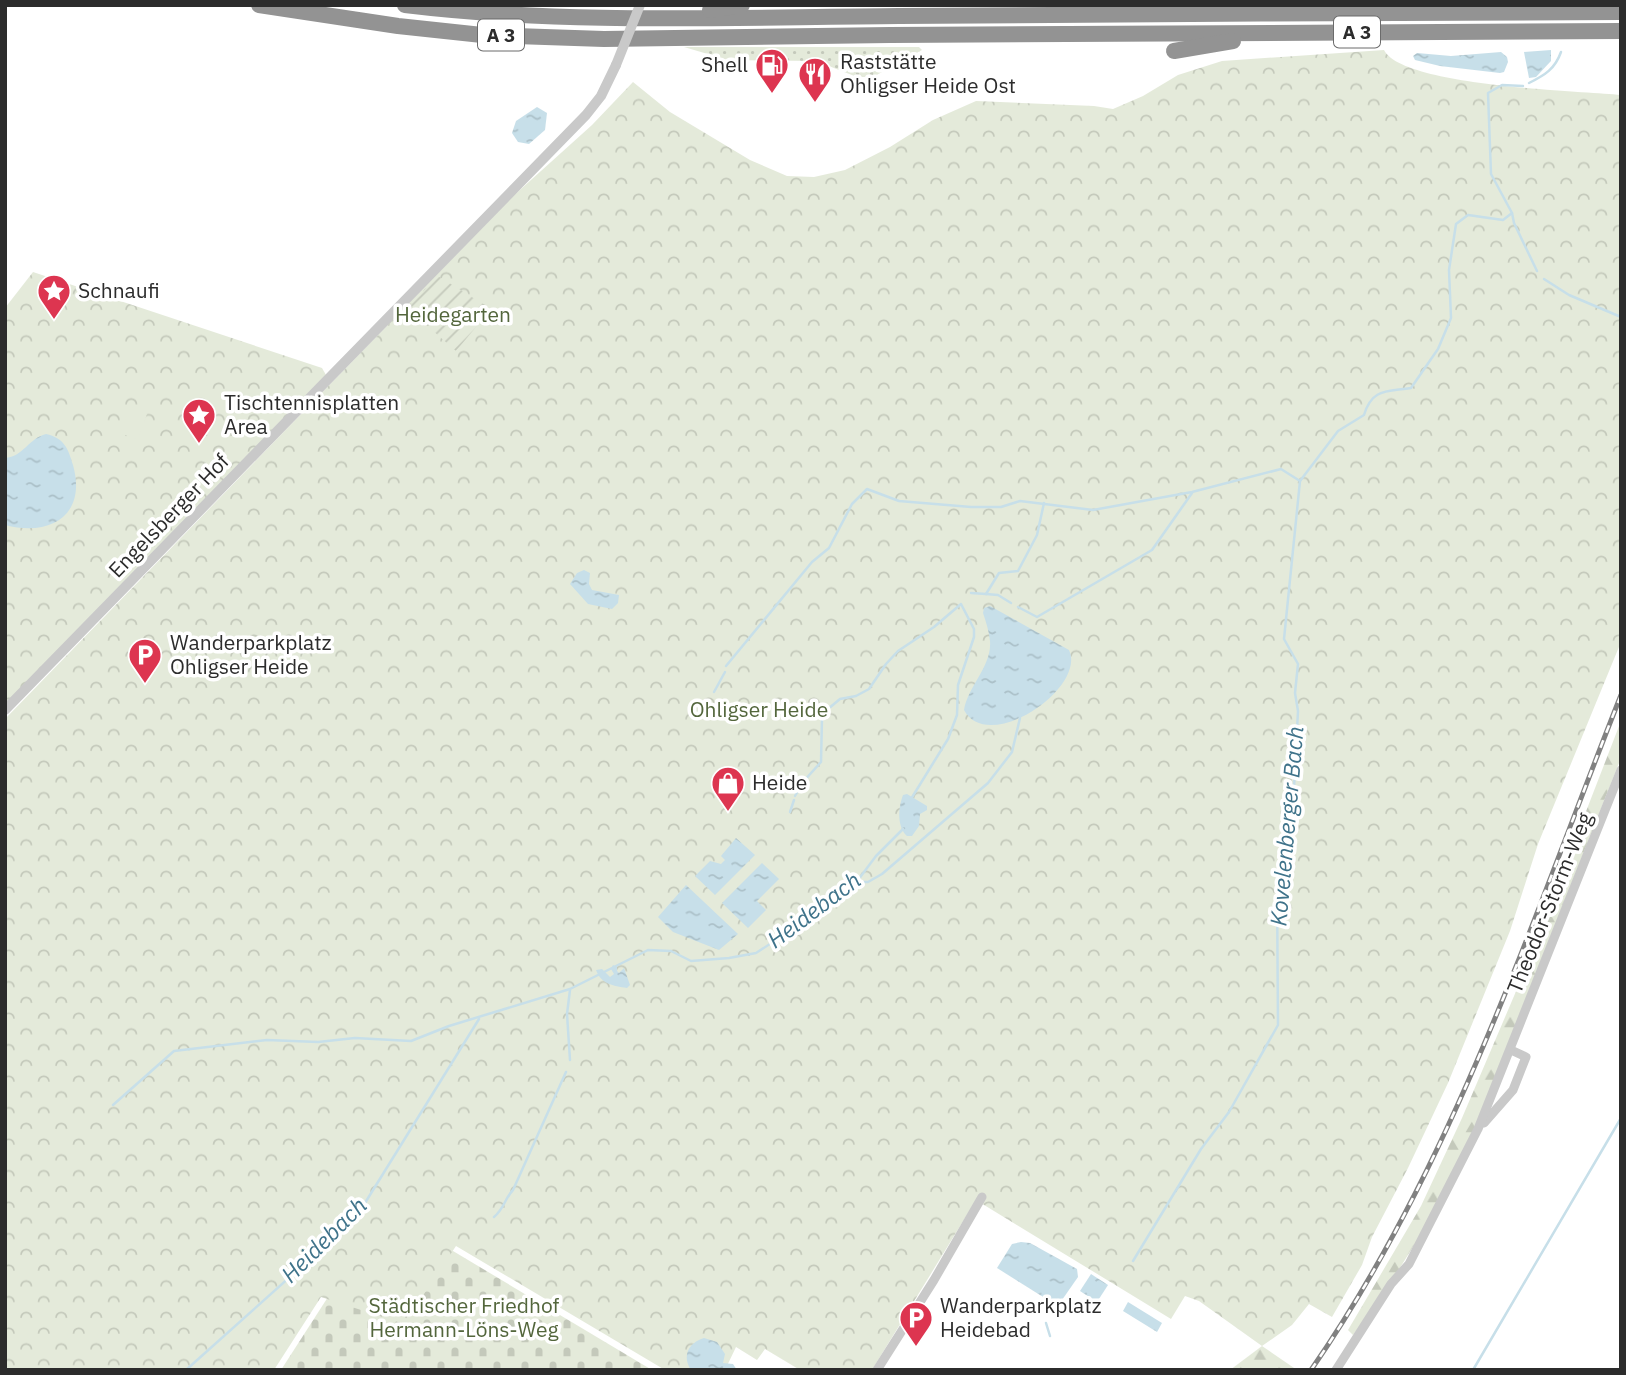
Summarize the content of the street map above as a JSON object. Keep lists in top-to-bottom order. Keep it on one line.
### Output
{"streets":{"highway":["A 3"],"street":["Engelsberger Hof","Theodor-Storm-Weg"]},"water":["Kovelenberger Bach","Heidebach"],"parks":["Heidegarten","Ohligser Heide","Städtischer Friedhof Hermann-Löns-Weg"],"places":{"fuel station":["Shell"],"restaurant":["Raststätte Ohligser Heide Ost"],"place":["Schnaufi","Tischtennisplatten Area"],"parking":["Wanderparkplatz Ohligser Heide","Wanderparkplatz Heidebad"],"shop":["Heide"]}}
